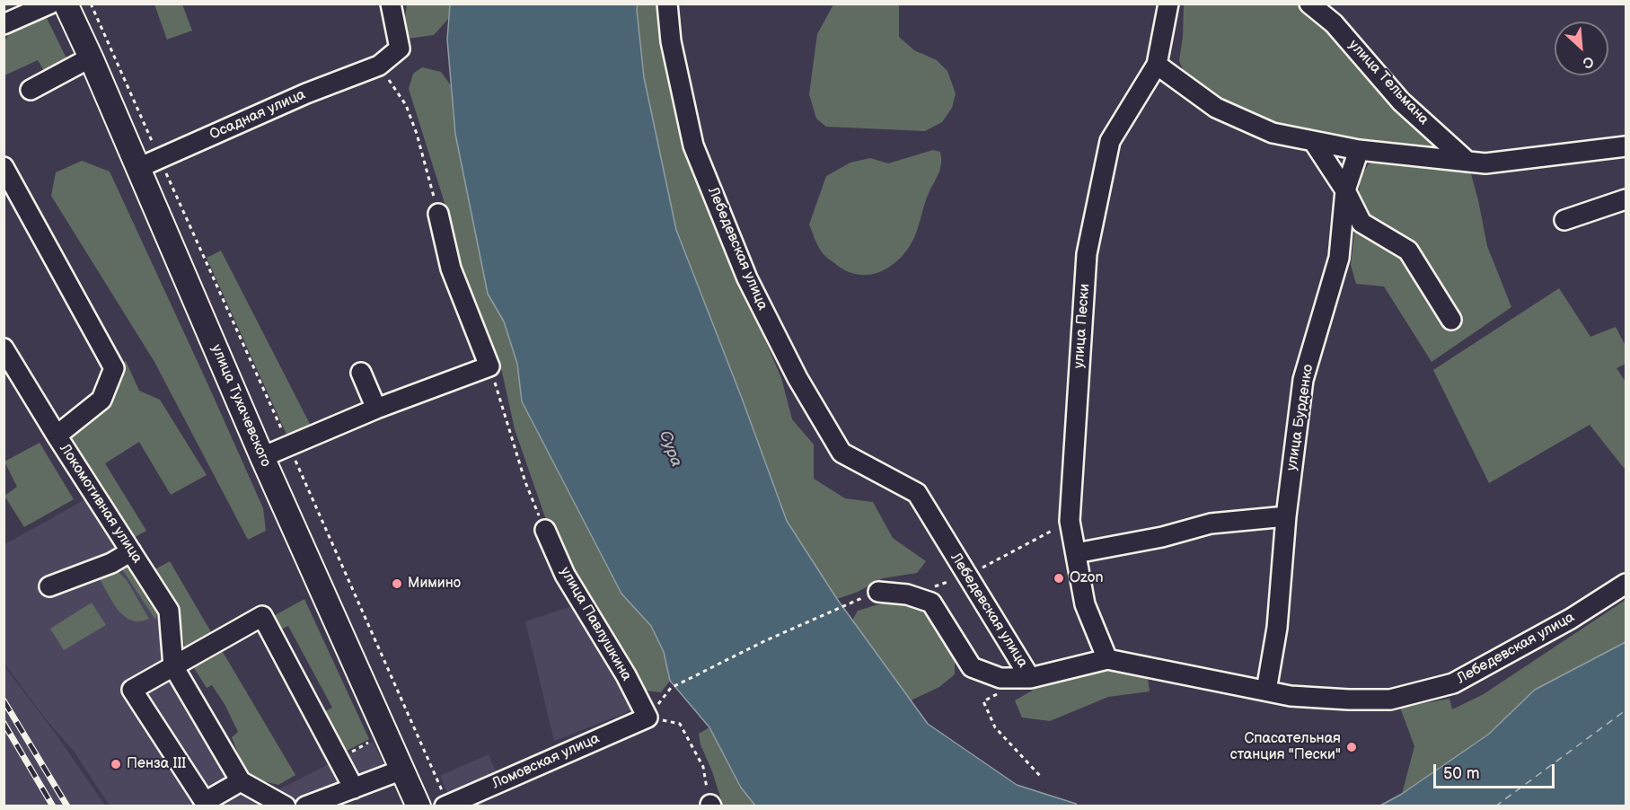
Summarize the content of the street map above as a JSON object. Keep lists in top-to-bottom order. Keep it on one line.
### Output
{"streets":{"main road":["улица Тухачевского"],"street":["улица Тельмана","Осадная улица","Лебедевская улица","улица Пески","улица Бурденко","Локомотивная улица","улица Павлушкина","Ломовская улица"]},"crossings":[["Осадная улица","улица Тухачевского"],["Лебедевская улица","улица Пески"],["Лебедевская улица","улица Бурденко"],["улица Павлушкина","Ломовская улица"]],"water":["Сура"],"places":["Ozon","Мимино","Спасательная станция \"Пески\"","Пенза III"],"scale_bar":"50 m","north":"bottom right"}
